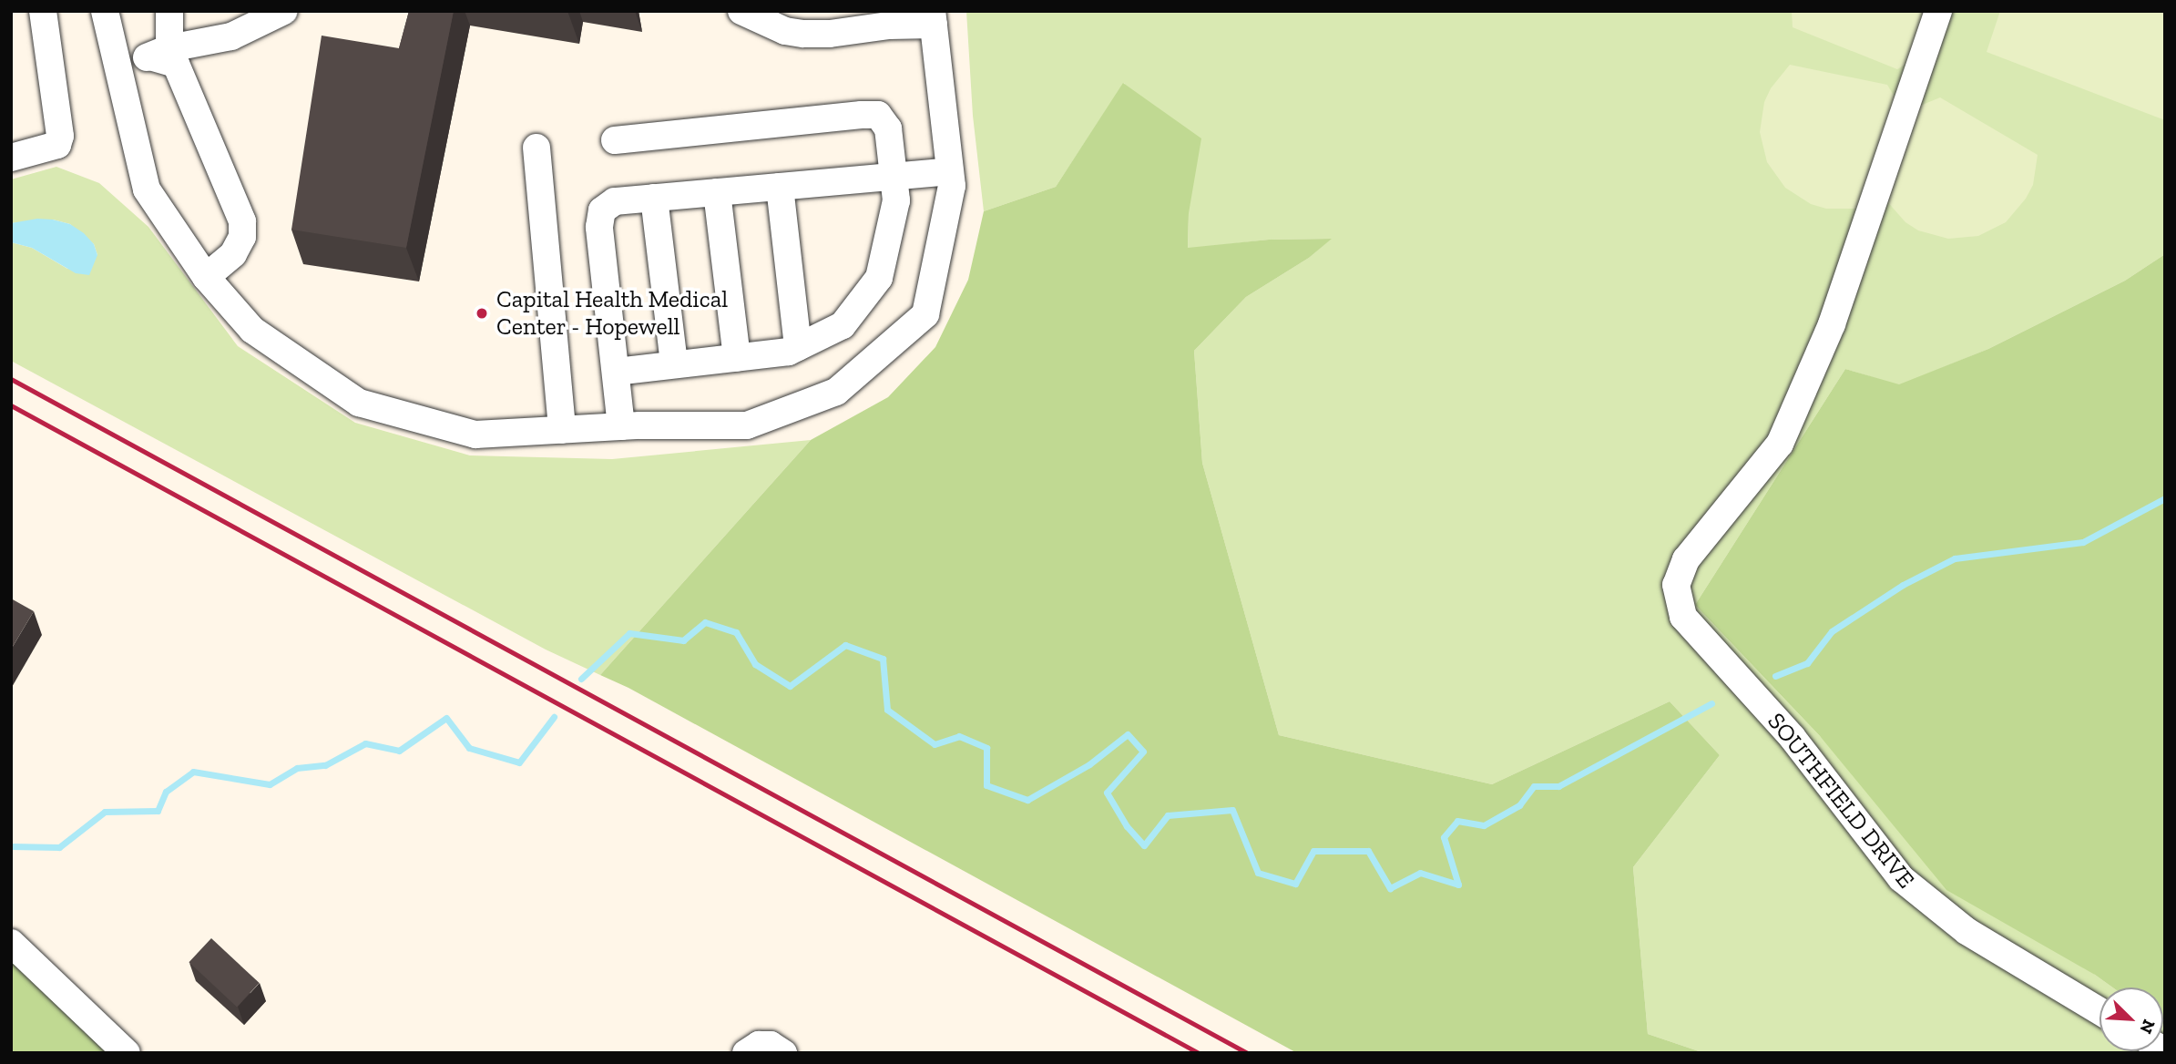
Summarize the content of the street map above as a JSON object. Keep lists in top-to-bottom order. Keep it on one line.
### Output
{"streets":{"street":["SOUTHFIELD DRIVE"]},"places":["Capital Health Medical Center - Hopewell"],"north":"bottom right"}
